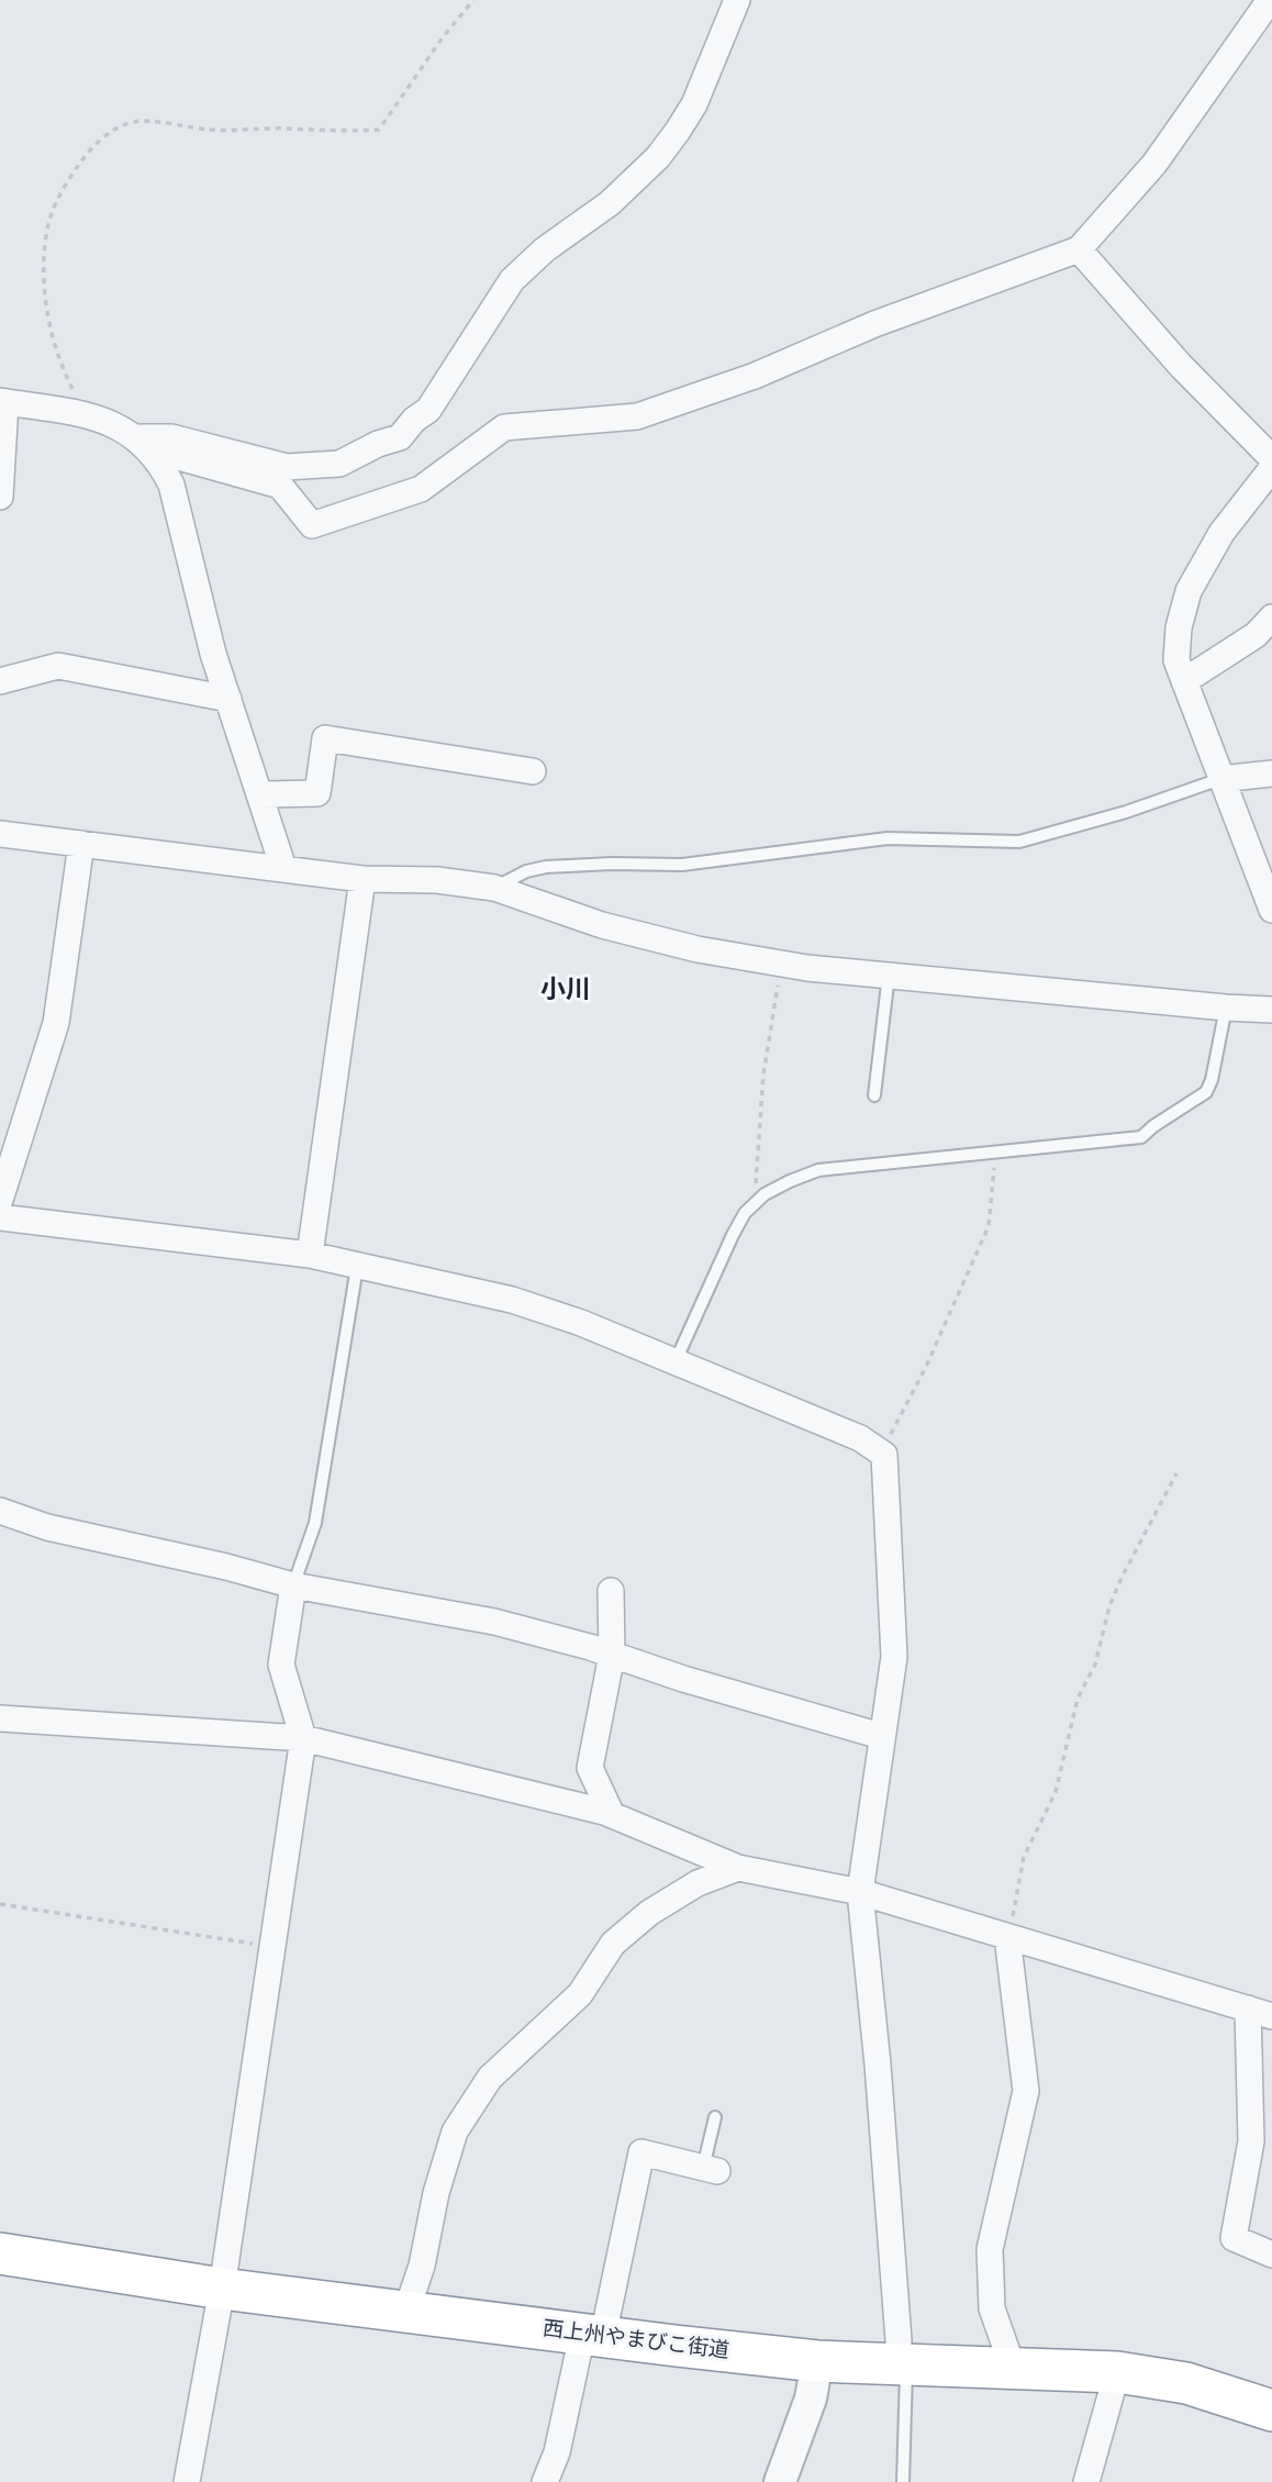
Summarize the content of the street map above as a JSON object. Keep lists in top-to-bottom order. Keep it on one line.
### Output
{"streets":{"highway":["西上州やまびこ街道"]},"districts":["小川"]}
